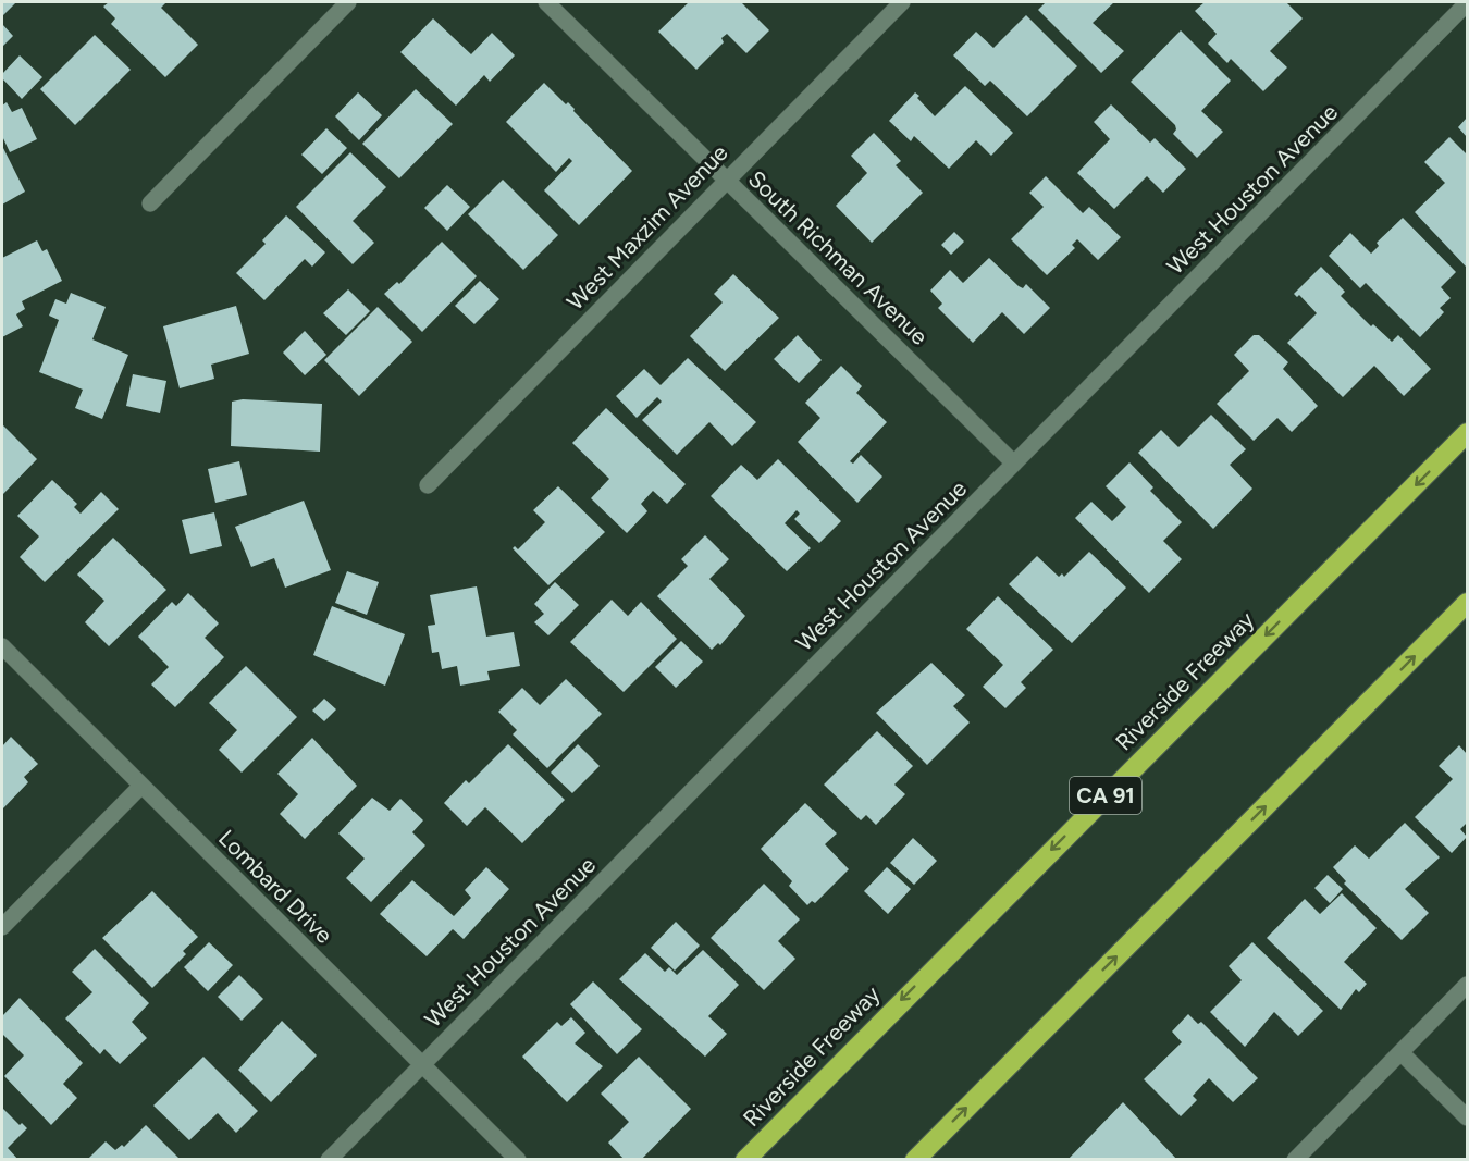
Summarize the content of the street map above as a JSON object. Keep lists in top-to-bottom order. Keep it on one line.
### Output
{"streets":{"highway":["Riverside Freeway","CA 91"],"street":["West Houston Avenue","West Maxzim Avenue","South Richman Avenue","Lombard Drive"]},"crossings":[["West Houston Avenue","South Richman Avenue"],["West Houston Avenue","Lombard Drive"],["West Maxzim Avenue","South Richman Avenue"]]}
